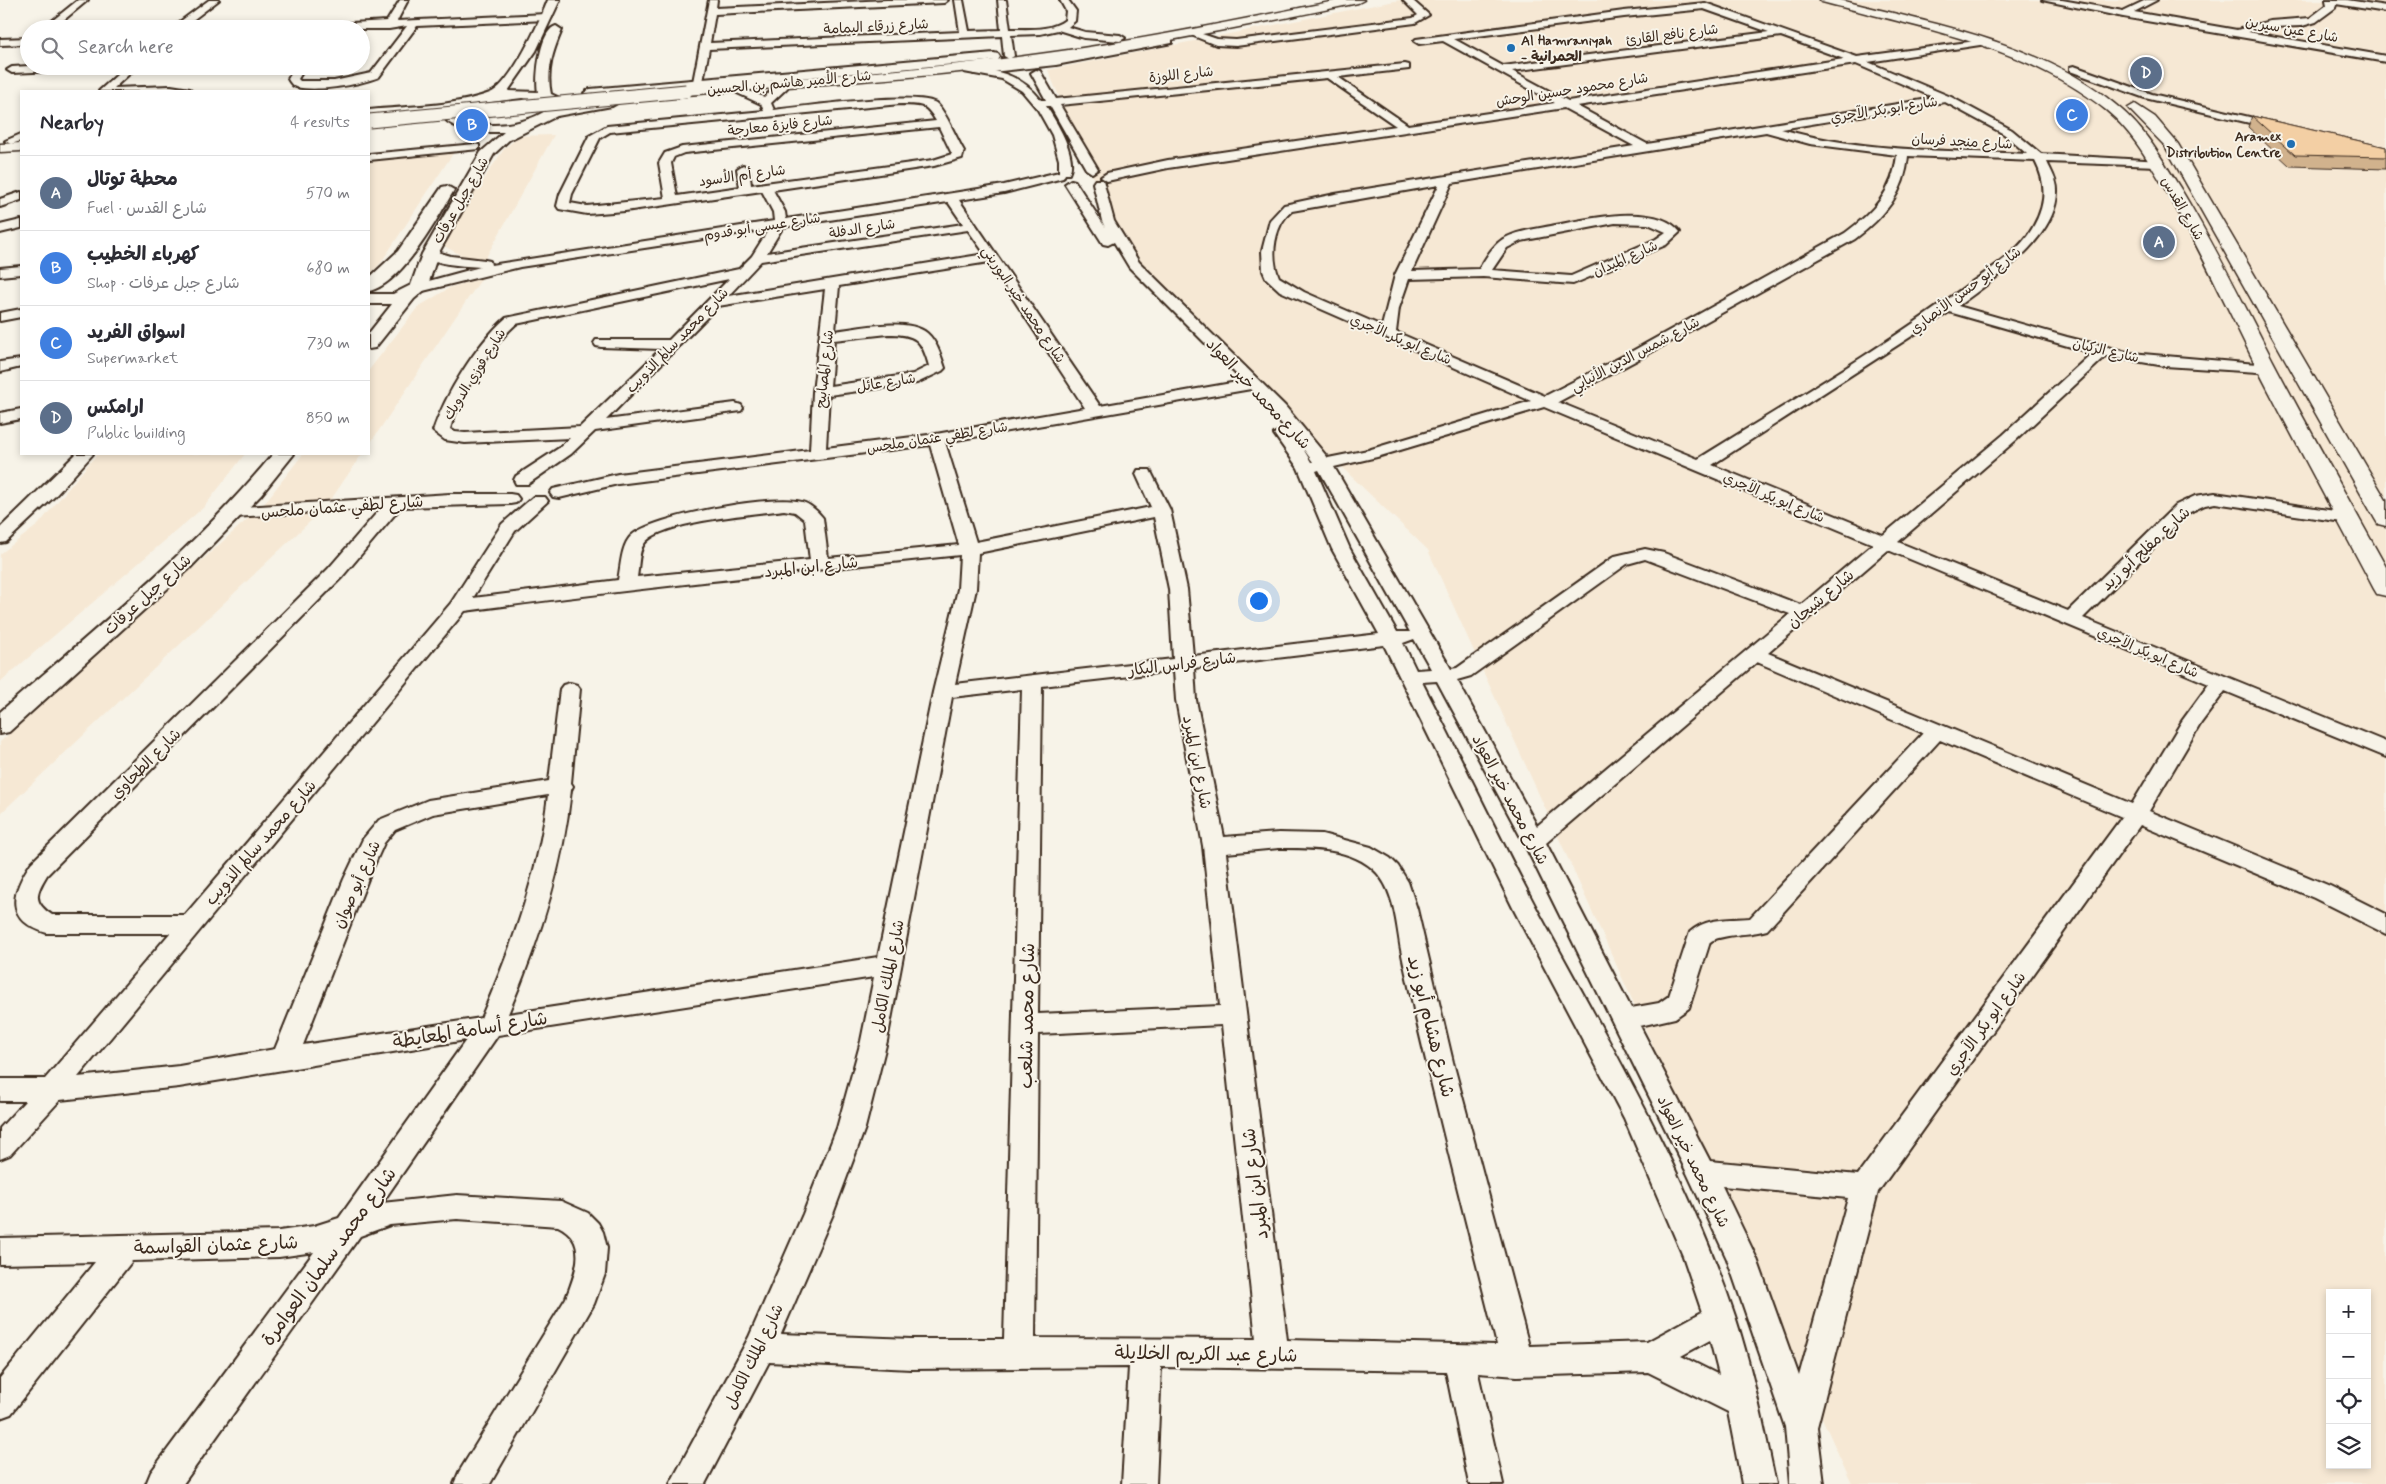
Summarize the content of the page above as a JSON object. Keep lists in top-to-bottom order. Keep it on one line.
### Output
{"streets":{"highway":["شارع الأمير هاشم بن الحسين","شارع القدس"],"main road":["شارع جبل عرفات"],"street":["شارع زرقاء اليمامة","شارع عين سيرين","شارع نافع القارئ","شارع اللوزة","شارع محمود حسين الوحش","شارع ابو بكر الآجري","شارع فايزة معارجة","شارع منجد فرسان","شارع أم الأسود","شارع عيسى أبو قدوم","شارع الدفلة","شارع الميدان","شارع أبو حسن الأنصاري","شارع محمد خير البوريني","شارع محمد سالم الذويب","شارع الركبان","شارع شمس الدين الأنبابي","شارع المصابيح","شارع فوزي الدويك","شارع عائل","شارع محمد خير العواد","شارع لطفي عثمان ملحس","شارع مفلح أبو زيد","شارع ابن المبرد","شارع شيحان","شارع فراس البكار","شارع الطحاوي","شارع أبو صوان","شارع الملك الكامل","شارع محمد شلعب","شارع هشام أبو زيد","شارع أسامة المعايطة","شارع عثمان القواسمة","شارع محمد سلمان العوامرة","شارع عبد الكريم الخلايلة"]},"crossings":[["شارع نافع القارئ","شارع أبو حسن الأنصاري"],["شارع اللوزة","شارع محمد خير العواد"],["شارع الأمير هاشم بن الحسين","شارع أم الأسود"],["شارع الأمير هاشم بن الحسين","شارع جبل عرفات"],["شارع الأمير هاشم بن الحسين","شارع محمد خير العواد"],["شارع محمود حسين الوحش","شارع القدس"],["شارع محمود حسين الوحش","شارع أبو حسن الأنصاري"],["شارع محمود حسين الوحش","شارع محمد خير العواد"],["شارع ابو بكر الآجري","شارع منجد فرسان"],["شارع ابو بكر الآجري","شارع أبو حسن الأنصاري"],["شارع ابو بكر الآجري","شارع شمس الدين الأنبابي"],["شارع ابو بكر الآجري","شارع محمد خير العواد"],["شارع ابو بكر الآجري","شارع مفلح أبو زيد"],["شارع ابو بكر الآجري","شارع شيحان"],["شارع فايزة معارجة","شارع أم الأسود"],["شارع منجد فرسان","شارع القدس"],["شارع منجد فرسان","شارع أبو حسن الأنصاري"],["شارع منجد فرسان","شارع شمس الدين الأنبابي"],["شارع جبل عرفات","شارع عيسى أبو قدوم"],["شارع جبل عرفات","شارع لطفي عثمان ملحس"],["شارع القدس","شارع الركبان"],["شارع القدس","شارع مفلح أبو زيد"],["شارع عيسى أبو قدوم","شارع محمد خير البوريني"],["شارع عيسى أبو قدوم","شارع محمد سالم الذويب"],["شارع عيسى أبو قدوم","شارع محمد خير العواد"],["شارع الدفلة","شارع محمد خير البوريني"],["شارع الدفلة","شارع محمد سالم الذويب"],["شارع أبو حسن الأنصاري","شارع الركبان"],["شارع محمد خير البوريني","شارع لطفي عثمان ملحس"],["شارع محمد سالم الذويب","شارع فوزي الدويك"],["شارع محمد سالم الذويب","شارع لطفي عثمان ملحس"],["شارع محمد سالم الذويب","شارع ابن المبرد"],["شارع محمد سالم الذويب","شارع الطحاوي"],["شارع محمد سالم الذويب","شارع أسامة المعايطة"],["شارع الركبان","شارع شيحان"],["شارع شمس الدين الأنبابي","شارع محمد خير العواد"],["شارع المصابيح","شارع عائل"],["شارع المصابيح","شارع لطفي عثمان ملحس"],["شارع محمد خير العواد","شارع لطفي عثمان ملحس"],["شارع محمد خير العواد","شارع شيحان"],["شارع محمد خير العواد","شارع فراس البكار"],["شارع محمد خير العواد","شارع عبد الكريم الخلايلة"],["شارع لطفي عثمان ملحس","شارع الطحاوي"],["شارع لطفي عثمان ملحس","شارع الملك الكامل"],["شارع ابن المبرد","شارع فراس البكار"],["شارع ابن المبرد","شارع الملك الكامل"],["شارع ابن المبرد","شارع هشام أبو زيد"],["شارع ابن المبرد","شارع عبد الكريم الخلايلة"],["شارع فراس البكار","شارع الملك الكامل"],["شارع فراس البكار","شارع محمد شلعب"],["شارع أبو صوان","شارع أسامة المعايطة"],["شارع الملك الكامل","شارع أسامة المعايطة"],["شارع الملك الكامل","شارع عبد الكريم الخلايلة"],["شارع محمد شلعب","شارع عبد الكريم الخلايلة"],["شارع هشام أبو زيد","شارع عبد الكريم الخلايلة"],["شارع أسامة المعايطة","شارع محمد سلمان العوامرة"],["شارع عثمان القواسمة","شارع محمد سلمان العوامرة"]],"places":["Al Hamraniyah - الحمرانية","Aramex Distribution Centre"],"page":{"search":"Search here","pins":["D","C","B","A"],"heading":["Nearby","4 results"],"list":[{"mark":"A","name":"محطة توتال","note":"Fuel · شارع القدس","value":"570 m"},{"mark":"B","name":"كهرباء الخطيب","note":"Shop · شارع جبل عرفات","value":"680 m"},{"mark":"C","name":"اسواق الفريد","note":"Supermarket","value":"730 m"},{"mark":"D","name":"ارامكس","note":"Public building","value":"850 m"}],"map_buttons":["+","−"]}}
